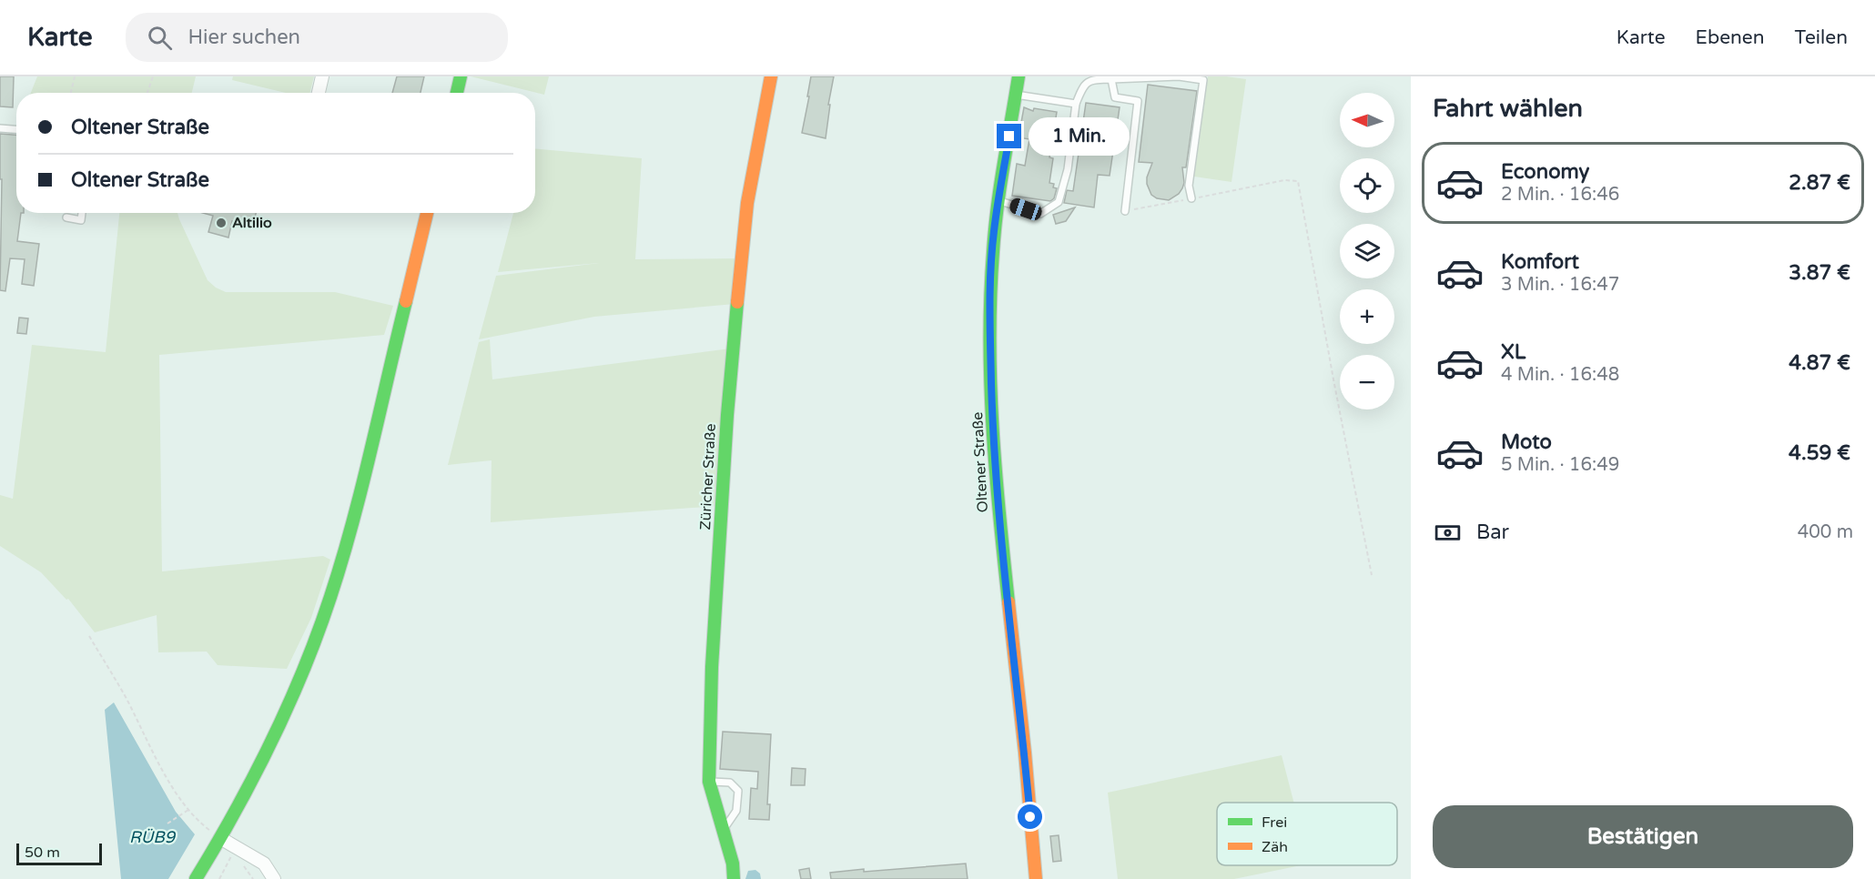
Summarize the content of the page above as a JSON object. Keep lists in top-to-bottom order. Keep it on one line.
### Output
{"streets":{"street":["Oltener Straße","Züricher Straße"]},"water":["RÜB9"],"places":["Altilio"],"legend":["Frei","Zäh"],"scale_bar":"50 m","north":"left","page":{"header":"Karte","search":"Hier suchen","nav":["Karte","Ebenen","Teilen"],"heading":"Fahrt wählen","map_buttons":["+","−"],"banner":["Oltener Straße","Oltener Straße"],"bubble":"1 Min.","list":[{"name":"Economy","note":"2 Min. · 16:46","value":"2.87 €"},{"name":"Komfort","note":"3 Min. · 16:47","value":"3.87 €"},{"name":"XL","note":"4 Min. · 16:48","value":"4.87 €"},{"name":"Moto","note":"5 Min. · 16:49","value":"4.59 €"}],"pay":["Bar","400 m"],"buttons":"Bestätigen","scale":"50 m"}}
